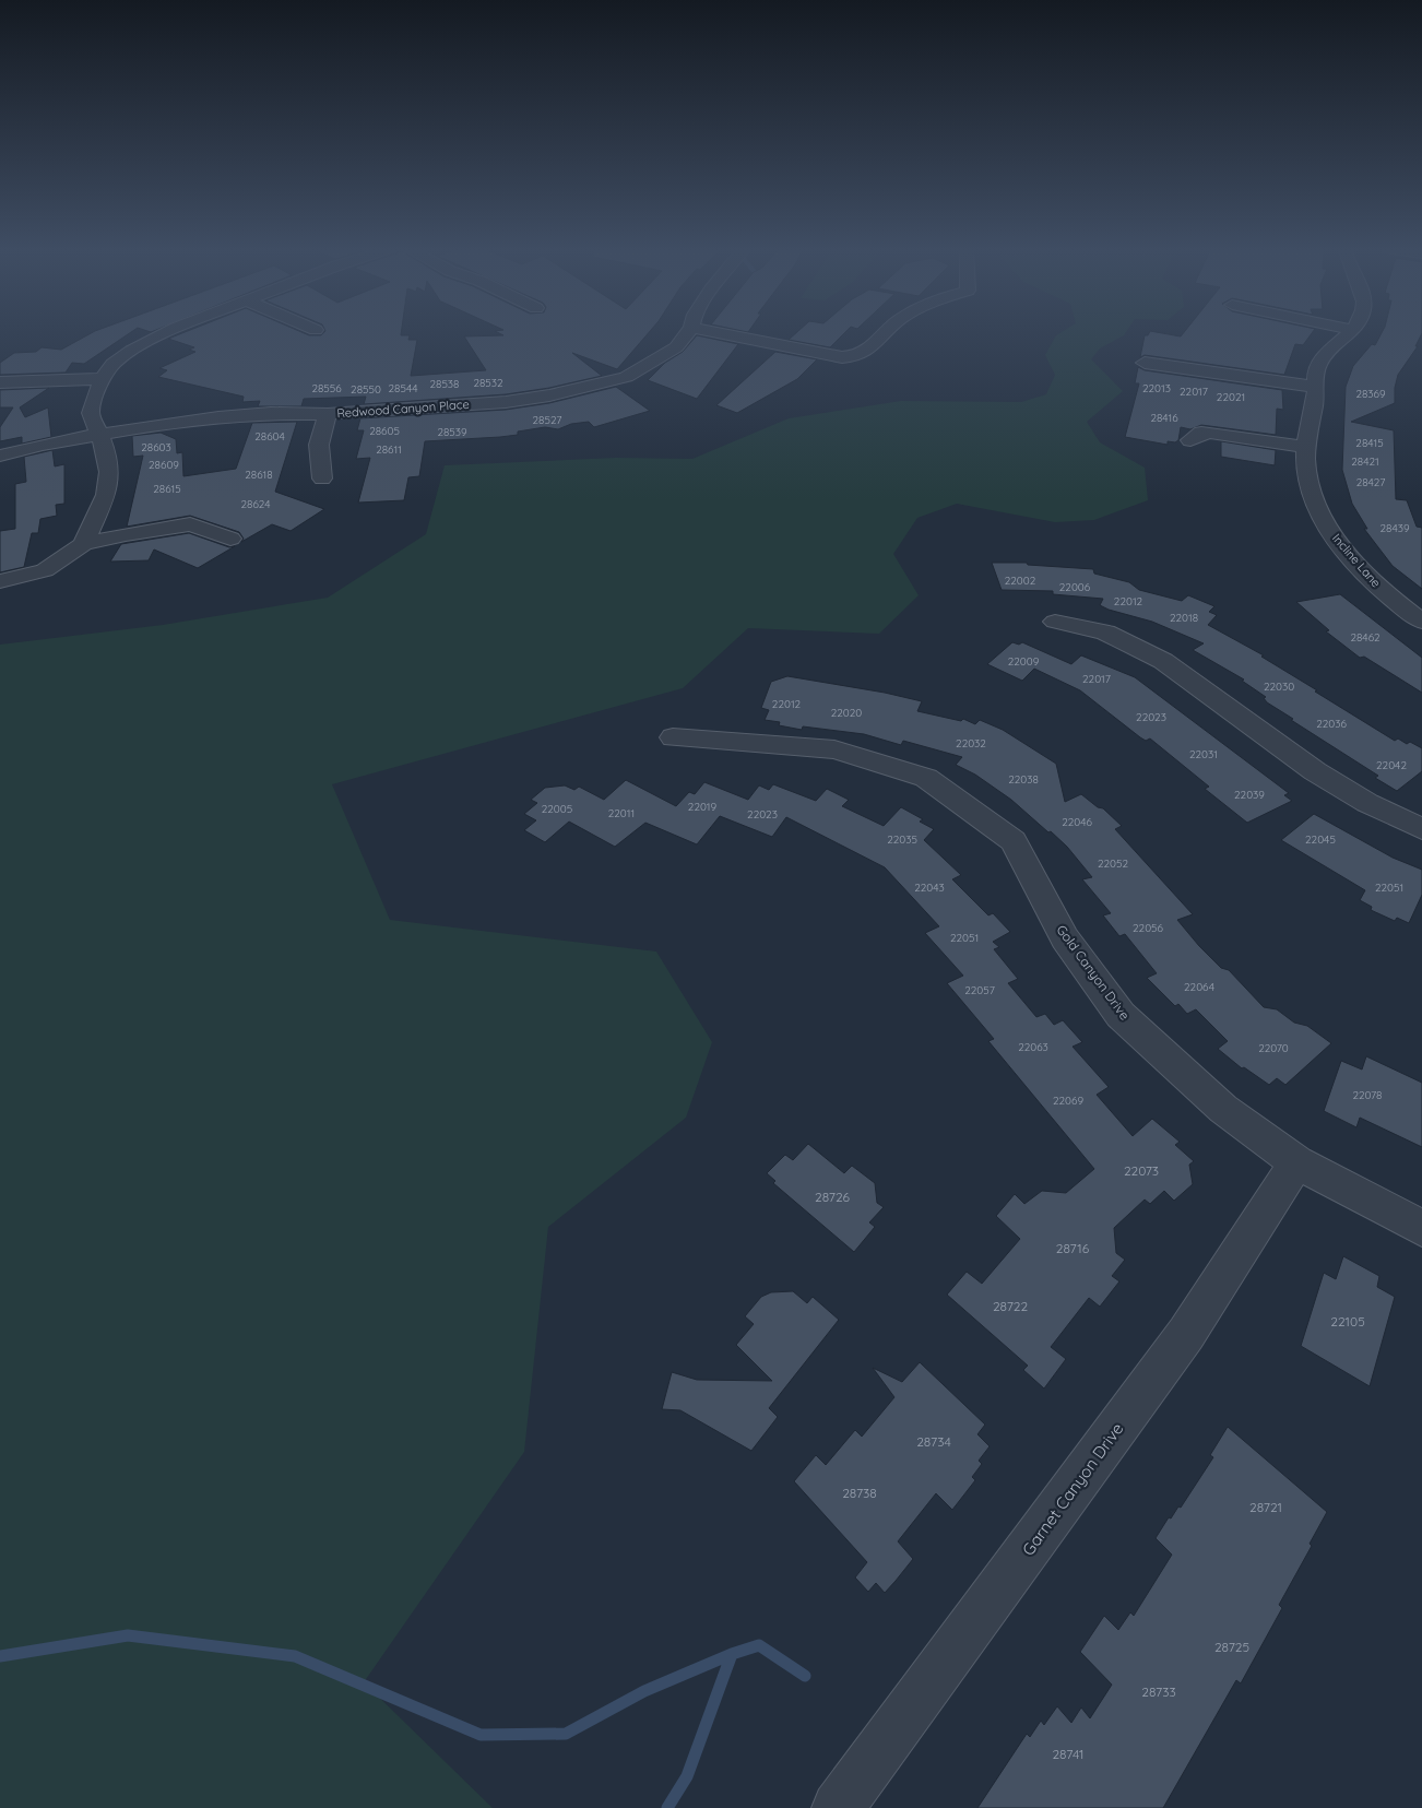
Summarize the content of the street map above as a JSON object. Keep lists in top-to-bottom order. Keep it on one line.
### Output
{"streets":{"street":["Redwood Canyon Place","Incline Lane","Gold Canyon Drive","Garnet Canyon Drive"]},"crossings":[["Gold Canyon Drive","Garnet Canyon Drive"]],"house_numbers":["28532","28538","28556","28544","22013","28550","22017","28369","22021","28416","28527","28605","28539","28604","28415","28603","28611","28421","28609","28618","28427","28615","28624","28439","22002","22006","22012","22018","28462","22009","22017","22030","22012","22020","22023","22036","22032","22031","22042","22038","22039","22019","22005","22011","22023","22046","22035","22045","22052","22043","22051","22056","22051","22064","22057","22063","22070","22078","22069","22073","28726","28716","28722","22105","28734","28738","28721","28725","28733","28741"]}
